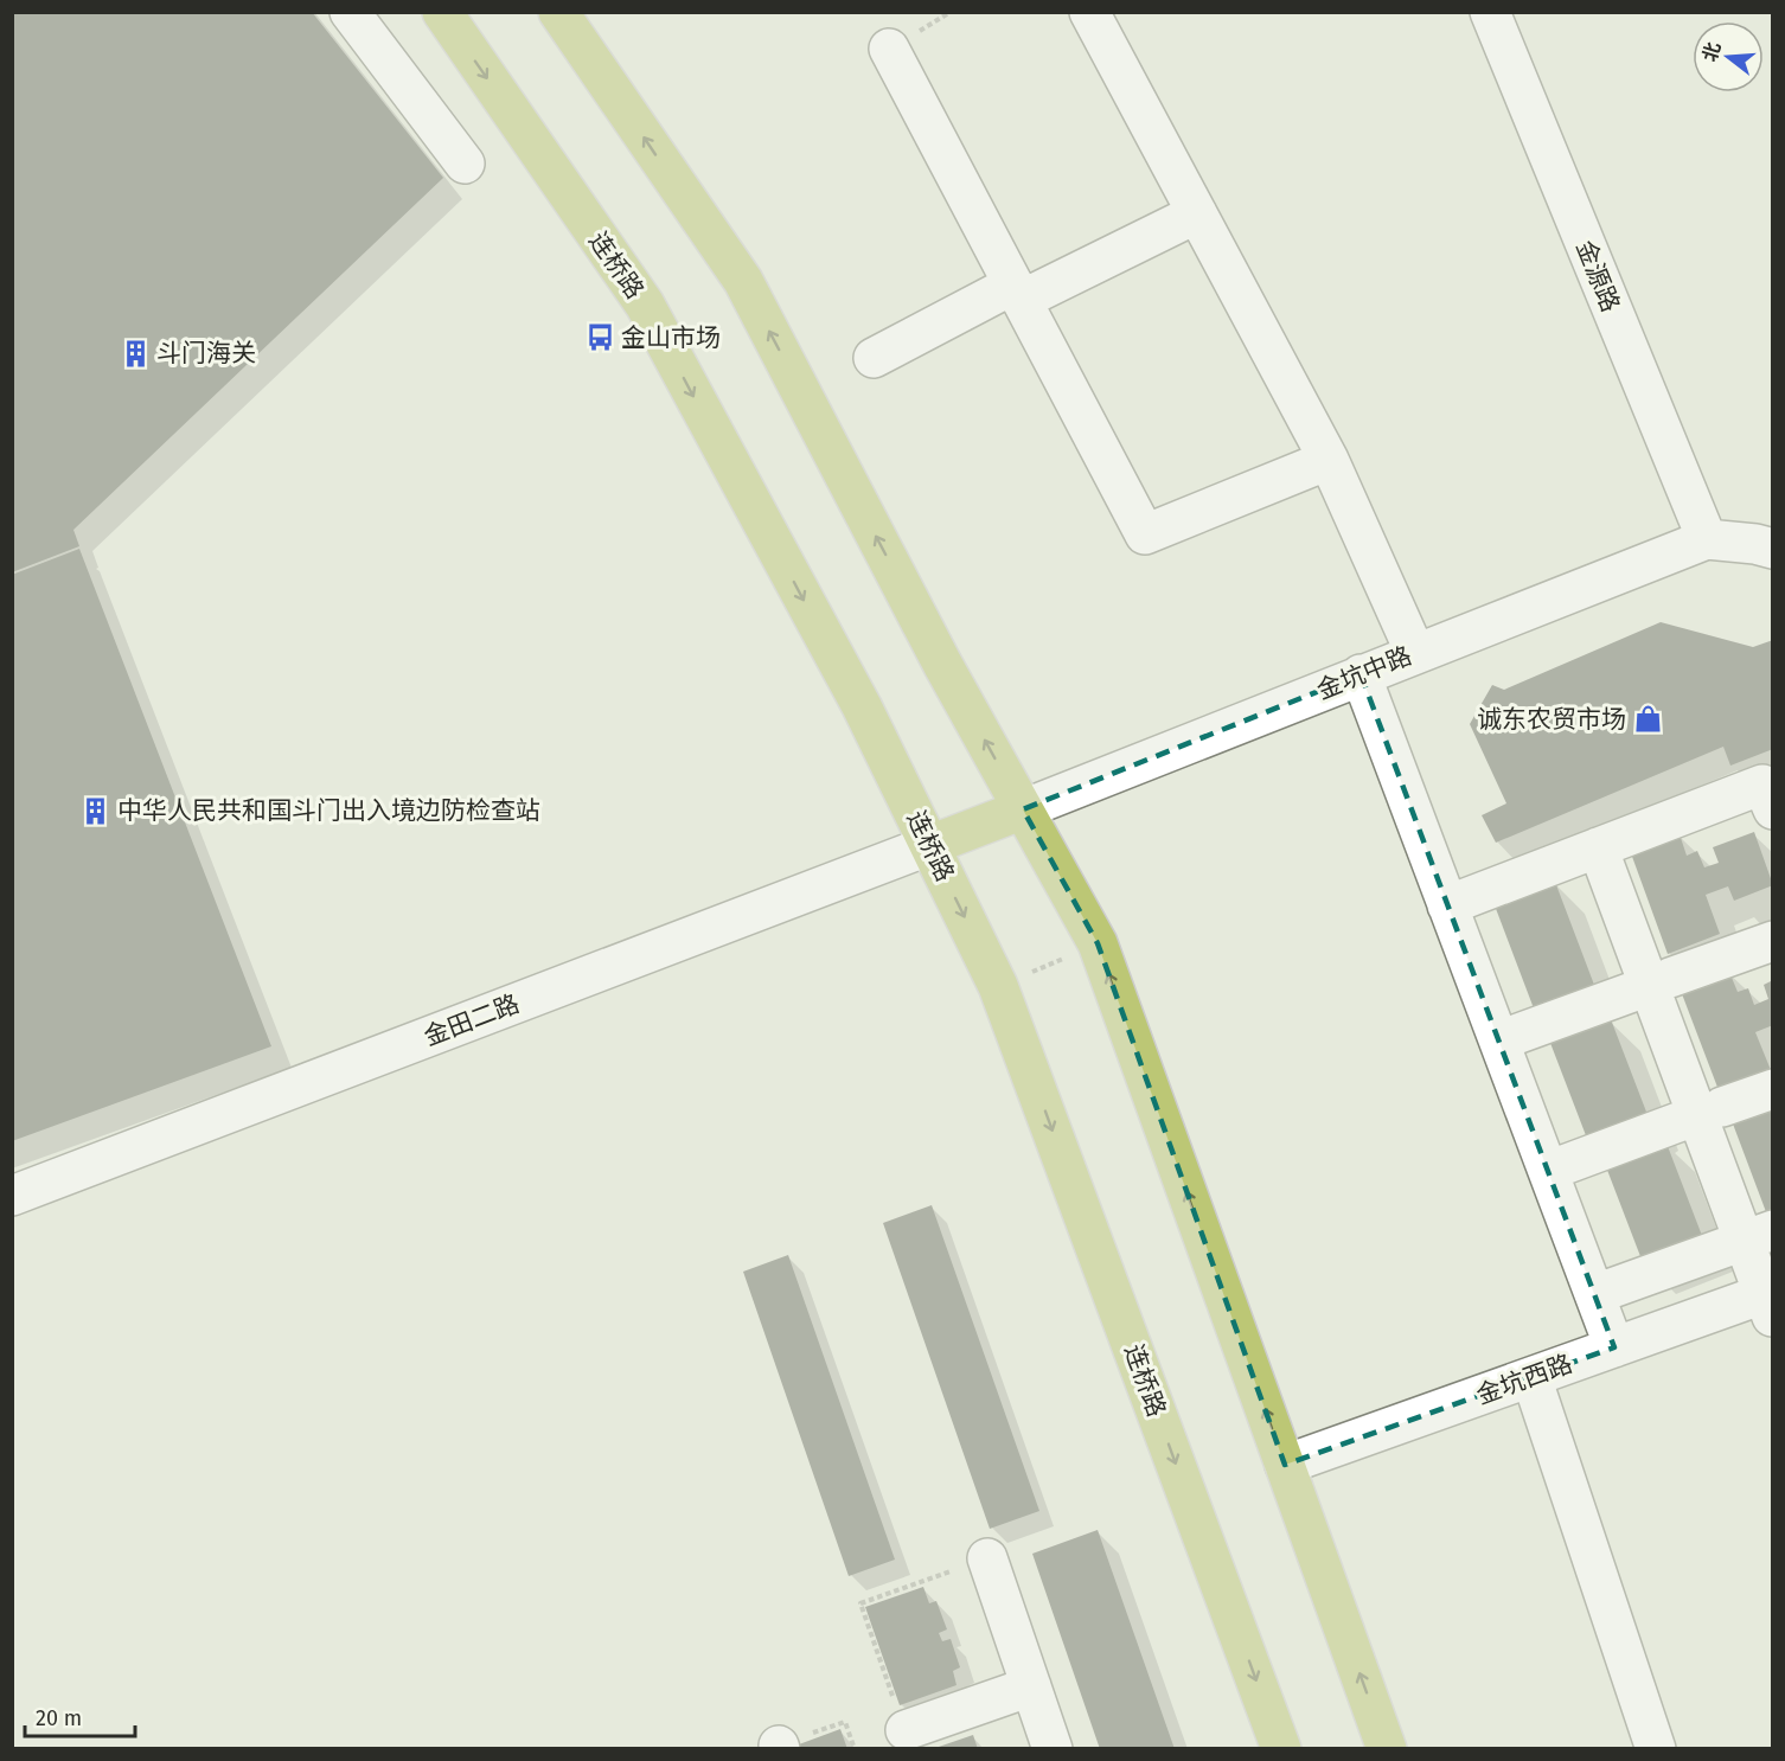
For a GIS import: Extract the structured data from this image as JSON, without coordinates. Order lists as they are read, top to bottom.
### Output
{
  "streets": {
    "main road": ["连桥路"],
    "street": [
      "金源路",
      "金坑中路",
      "金田二路",
      "金坑西路"
    ]
  },
  "crossings": [
    ["连桥路", "金田二路"],
    ["金源路", "金坑中路"]
  ],
  "places": {
    "bus stop": ["金山市场"],
    "building": ["斗门海关", "中华人民共和国斗门出入境边防检查站"],
    "shop": ["诚东农贸市场"]
  },
  "scale_bar": "20 m",
  "north": "left"
}
